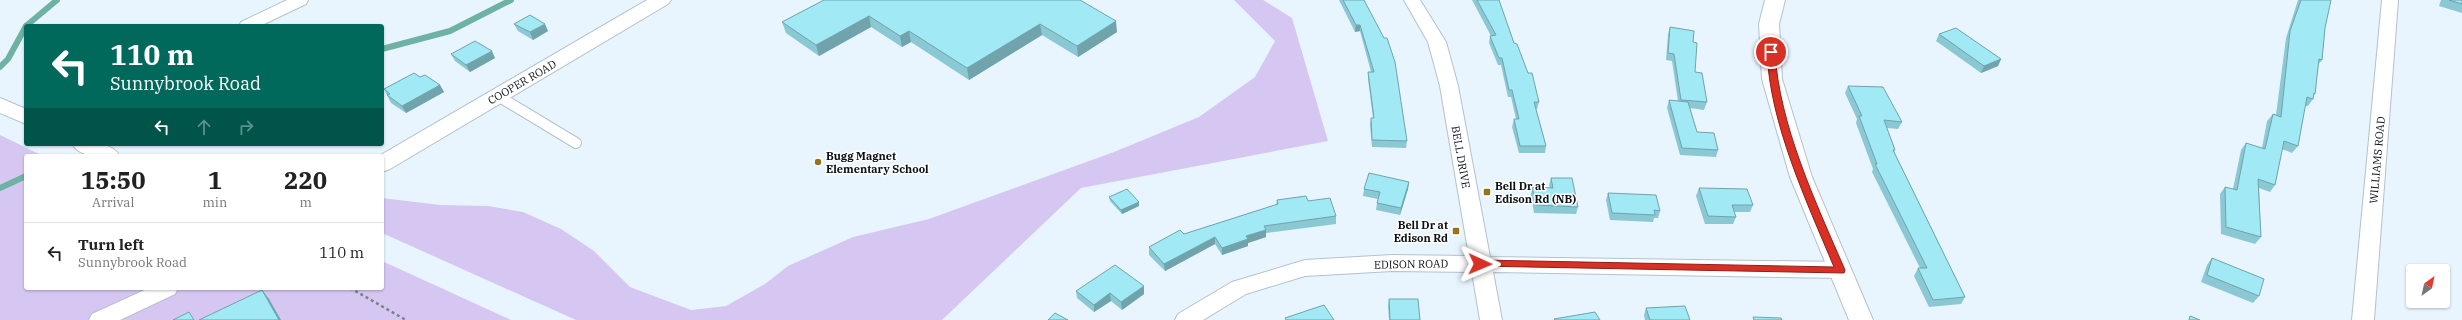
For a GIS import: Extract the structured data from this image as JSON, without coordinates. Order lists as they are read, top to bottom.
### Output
{
  "streets": {
    "main road": ["COOPER ROAD"],
    "street": ["BELL DRIVE", "WILLIAMS ROAD", "EDISON ROAD"]
  },
  "crossings": [
    ["BELL DRIVE", "EDISON ROAD"]
  ],
  "places": {
    "other": ["Bugg Magnet Elementary School"],
    "transit": ["Bell Dr at Edison Rd (NB)", "Bell Dr at Edison Rd"]
  },
  "north": "top right",
  "page": {
    "turn": ["110 m", "Sunnybrook Road"],
    "eta": [
      "15:50",
      "Arrival",
      "1",
      "min",
      "220",
      "m"
    ],
    "list": [
      {
        "name": "Turn left",
        "note": "Sunnybrook Road",
        "value": "110 m"
      }
    ]
  }
}
